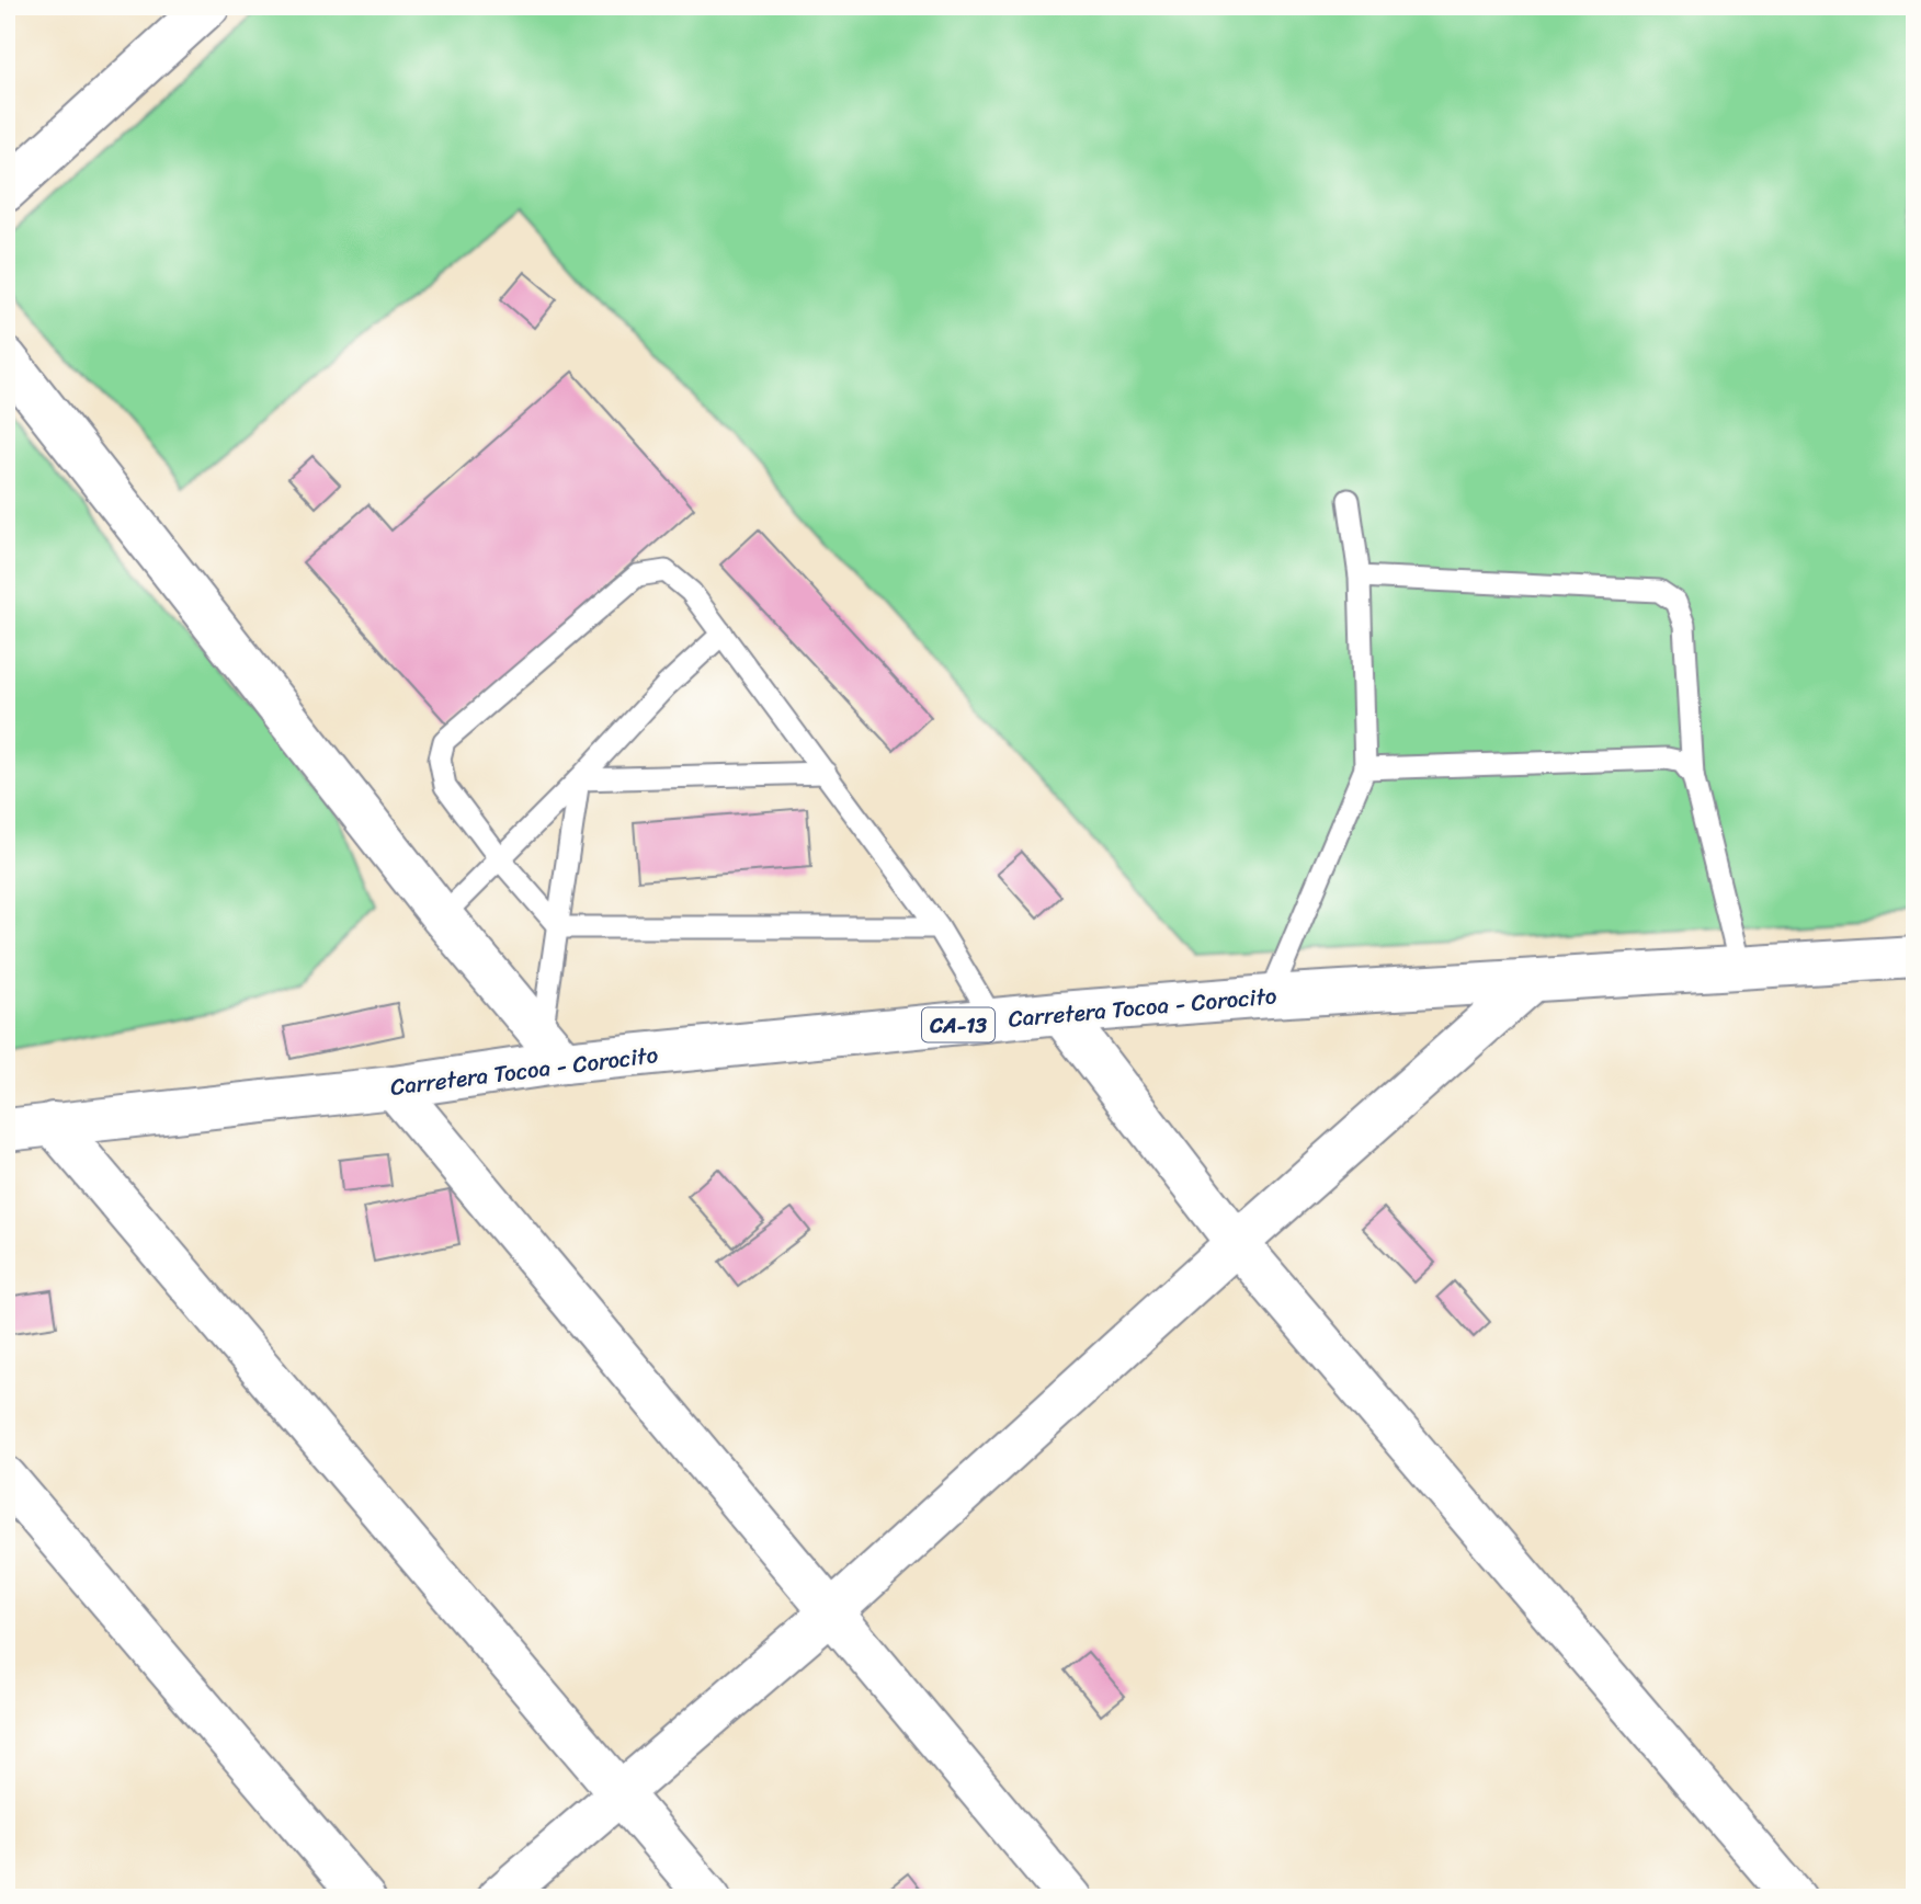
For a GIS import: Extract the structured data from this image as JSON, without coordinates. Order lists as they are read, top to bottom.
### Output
{
  "streets": {
    "street": ["Carretera Tocoa - Corocito", "CA-13"]
  }
}
